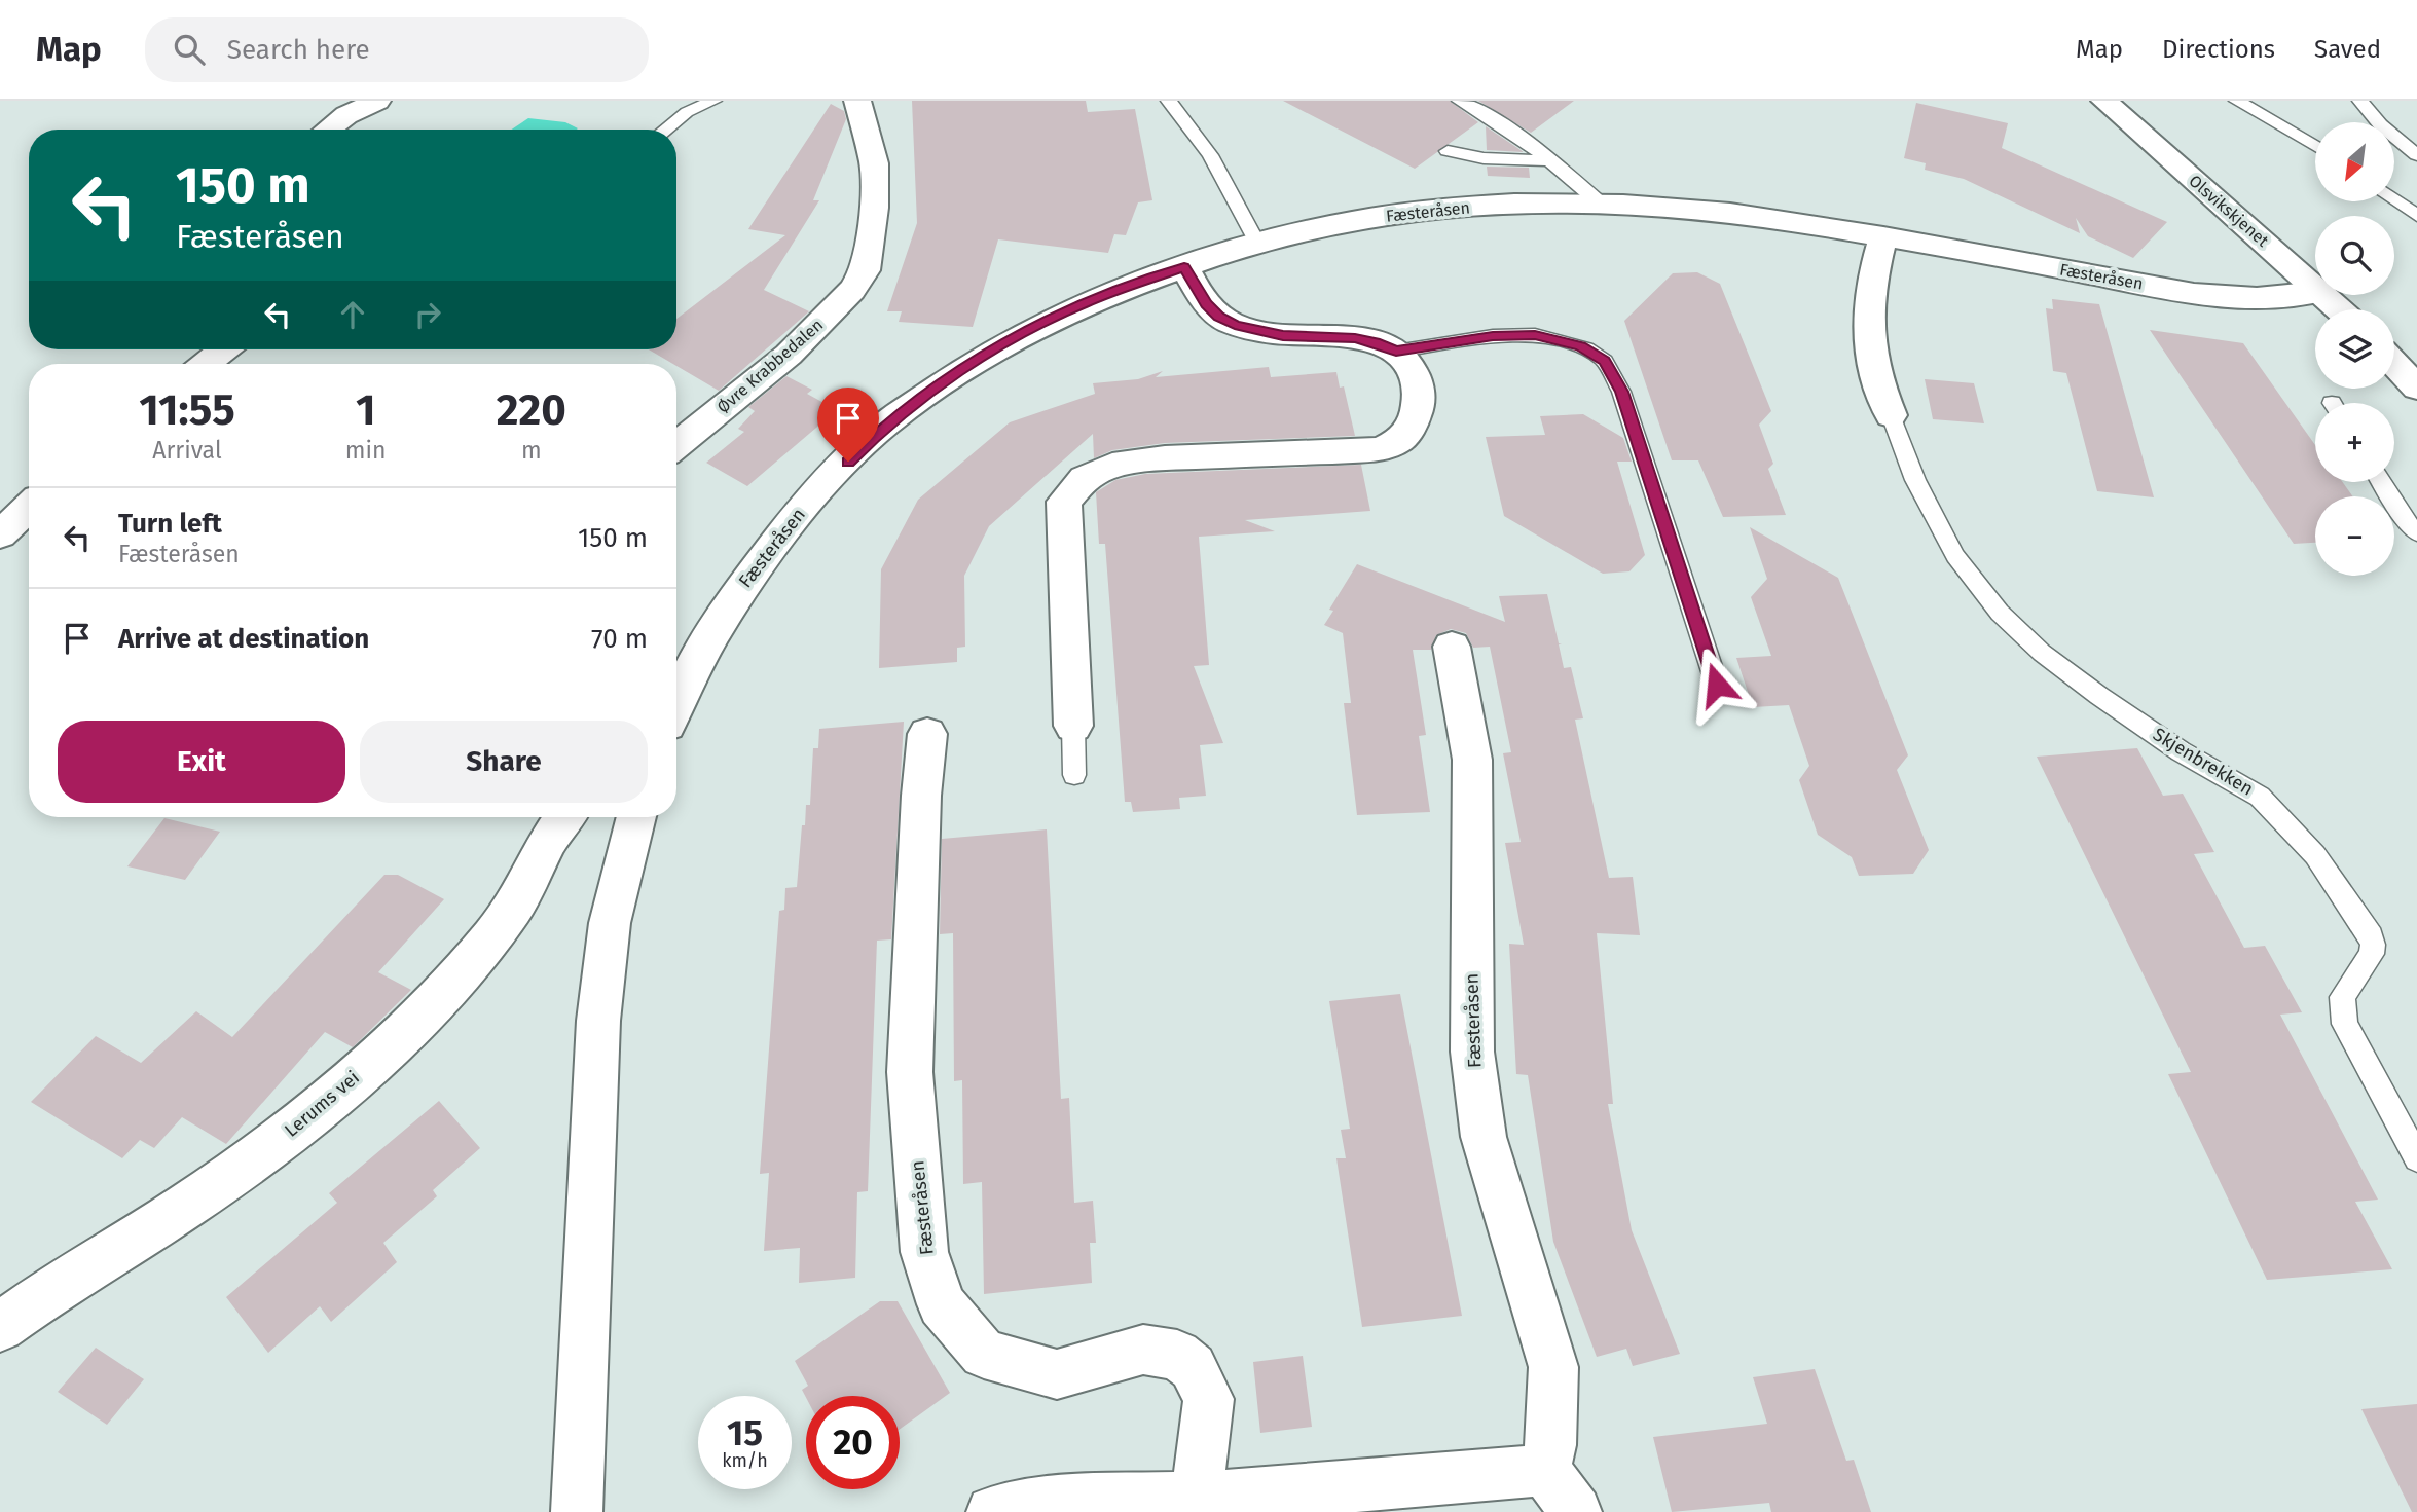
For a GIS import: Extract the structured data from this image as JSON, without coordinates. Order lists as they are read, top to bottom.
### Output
{
  "streets": {
    "street": [
      "Olsvikskjenet",
      "Fæsteråsen",
      "Øvre Krabbedalen",
      "Lerums vei"
    ],
    "lane": ["Skjenbrekken"]
  },
  "north": "bottom left",
  "page": {
    "header": "Map",
    "search": "Search here",
    "nav": ["Map", "Directions", "Saved"],
    "map_buttons": ["+", "−"],
    "turn": ["150 m", "Fæsteråsen"],
    "eta": [
      "11:55",
      "Arrival",
      "1",
      "min",
      "220",
      "m"
    ],
    "list": [
      {
        "name": "Turn left",
        "note": "Fæsteråsen",
        "value": "150 m"
      },
      {
        "name": "Arrive at destination",
        "value": "70 m"
      }
    ],
    "buttons": ["Exit", "Share"],
    "speed": "15 km/h",
    "limit": "20"
  }
}
